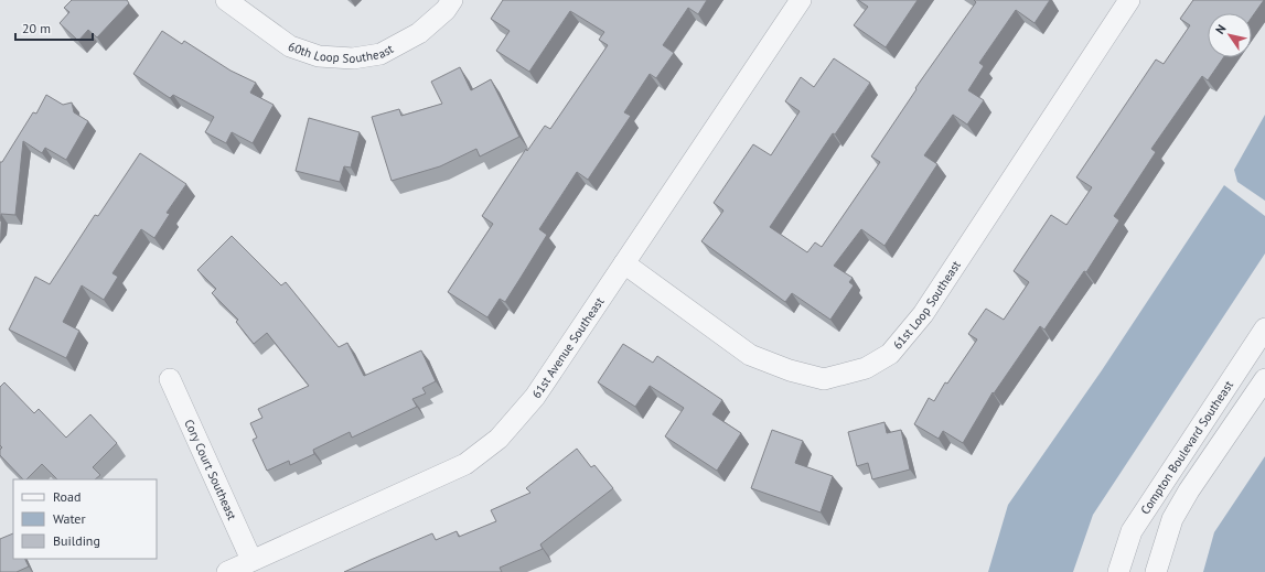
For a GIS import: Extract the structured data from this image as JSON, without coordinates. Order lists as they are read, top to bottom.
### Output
{
  "streets": {
    "street": [
      "60th Loop Southeast",
      "61st Loop Southeast",
      "61st Avenue Southeast",
      "Compton Boulevard Southeast",
      "Cory Court Southeast"
    ]
  },
  "crossings": [
    ["61st Loop Southeast", "61st Avenue Southeast"],
    ["61st Avenue Southeast", "Cory Court Southeast"]
  ],
  "legend": ["Road", "Water", "Building"],
  "scale_bar": "20 m",
  "north": "top left"
}
